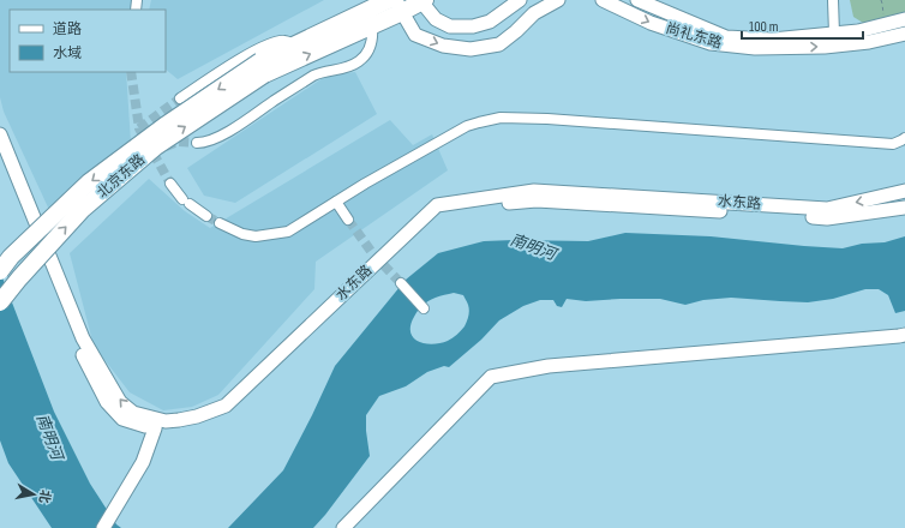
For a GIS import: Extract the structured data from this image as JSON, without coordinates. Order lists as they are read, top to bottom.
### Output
{
  "streets": {
    "highway": ["北京东路"],
    "main road": ["尚礼东路", "水东路"]
  },
  "water": ["南明河"],
  "legend": ["道路", "水域"],
  "scale_bar": "100 m",
  "north": "right"
}
